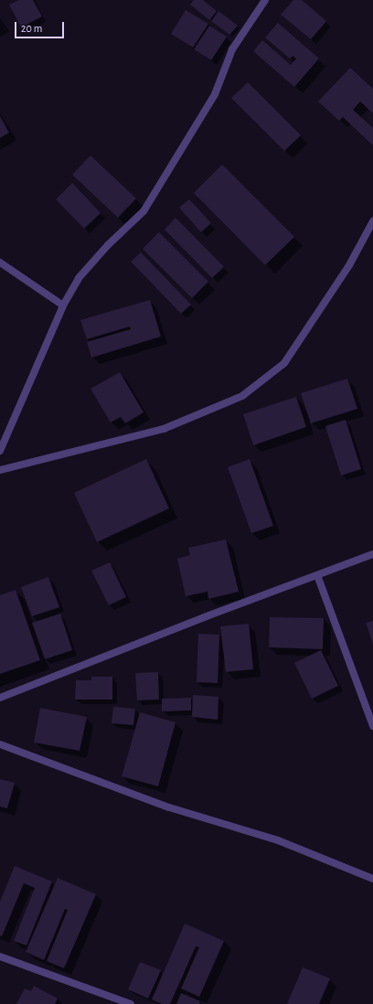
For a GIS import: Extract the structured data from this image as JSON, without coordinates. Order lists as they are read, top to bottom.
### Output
{
  "scale_bar": "20 m"
}
